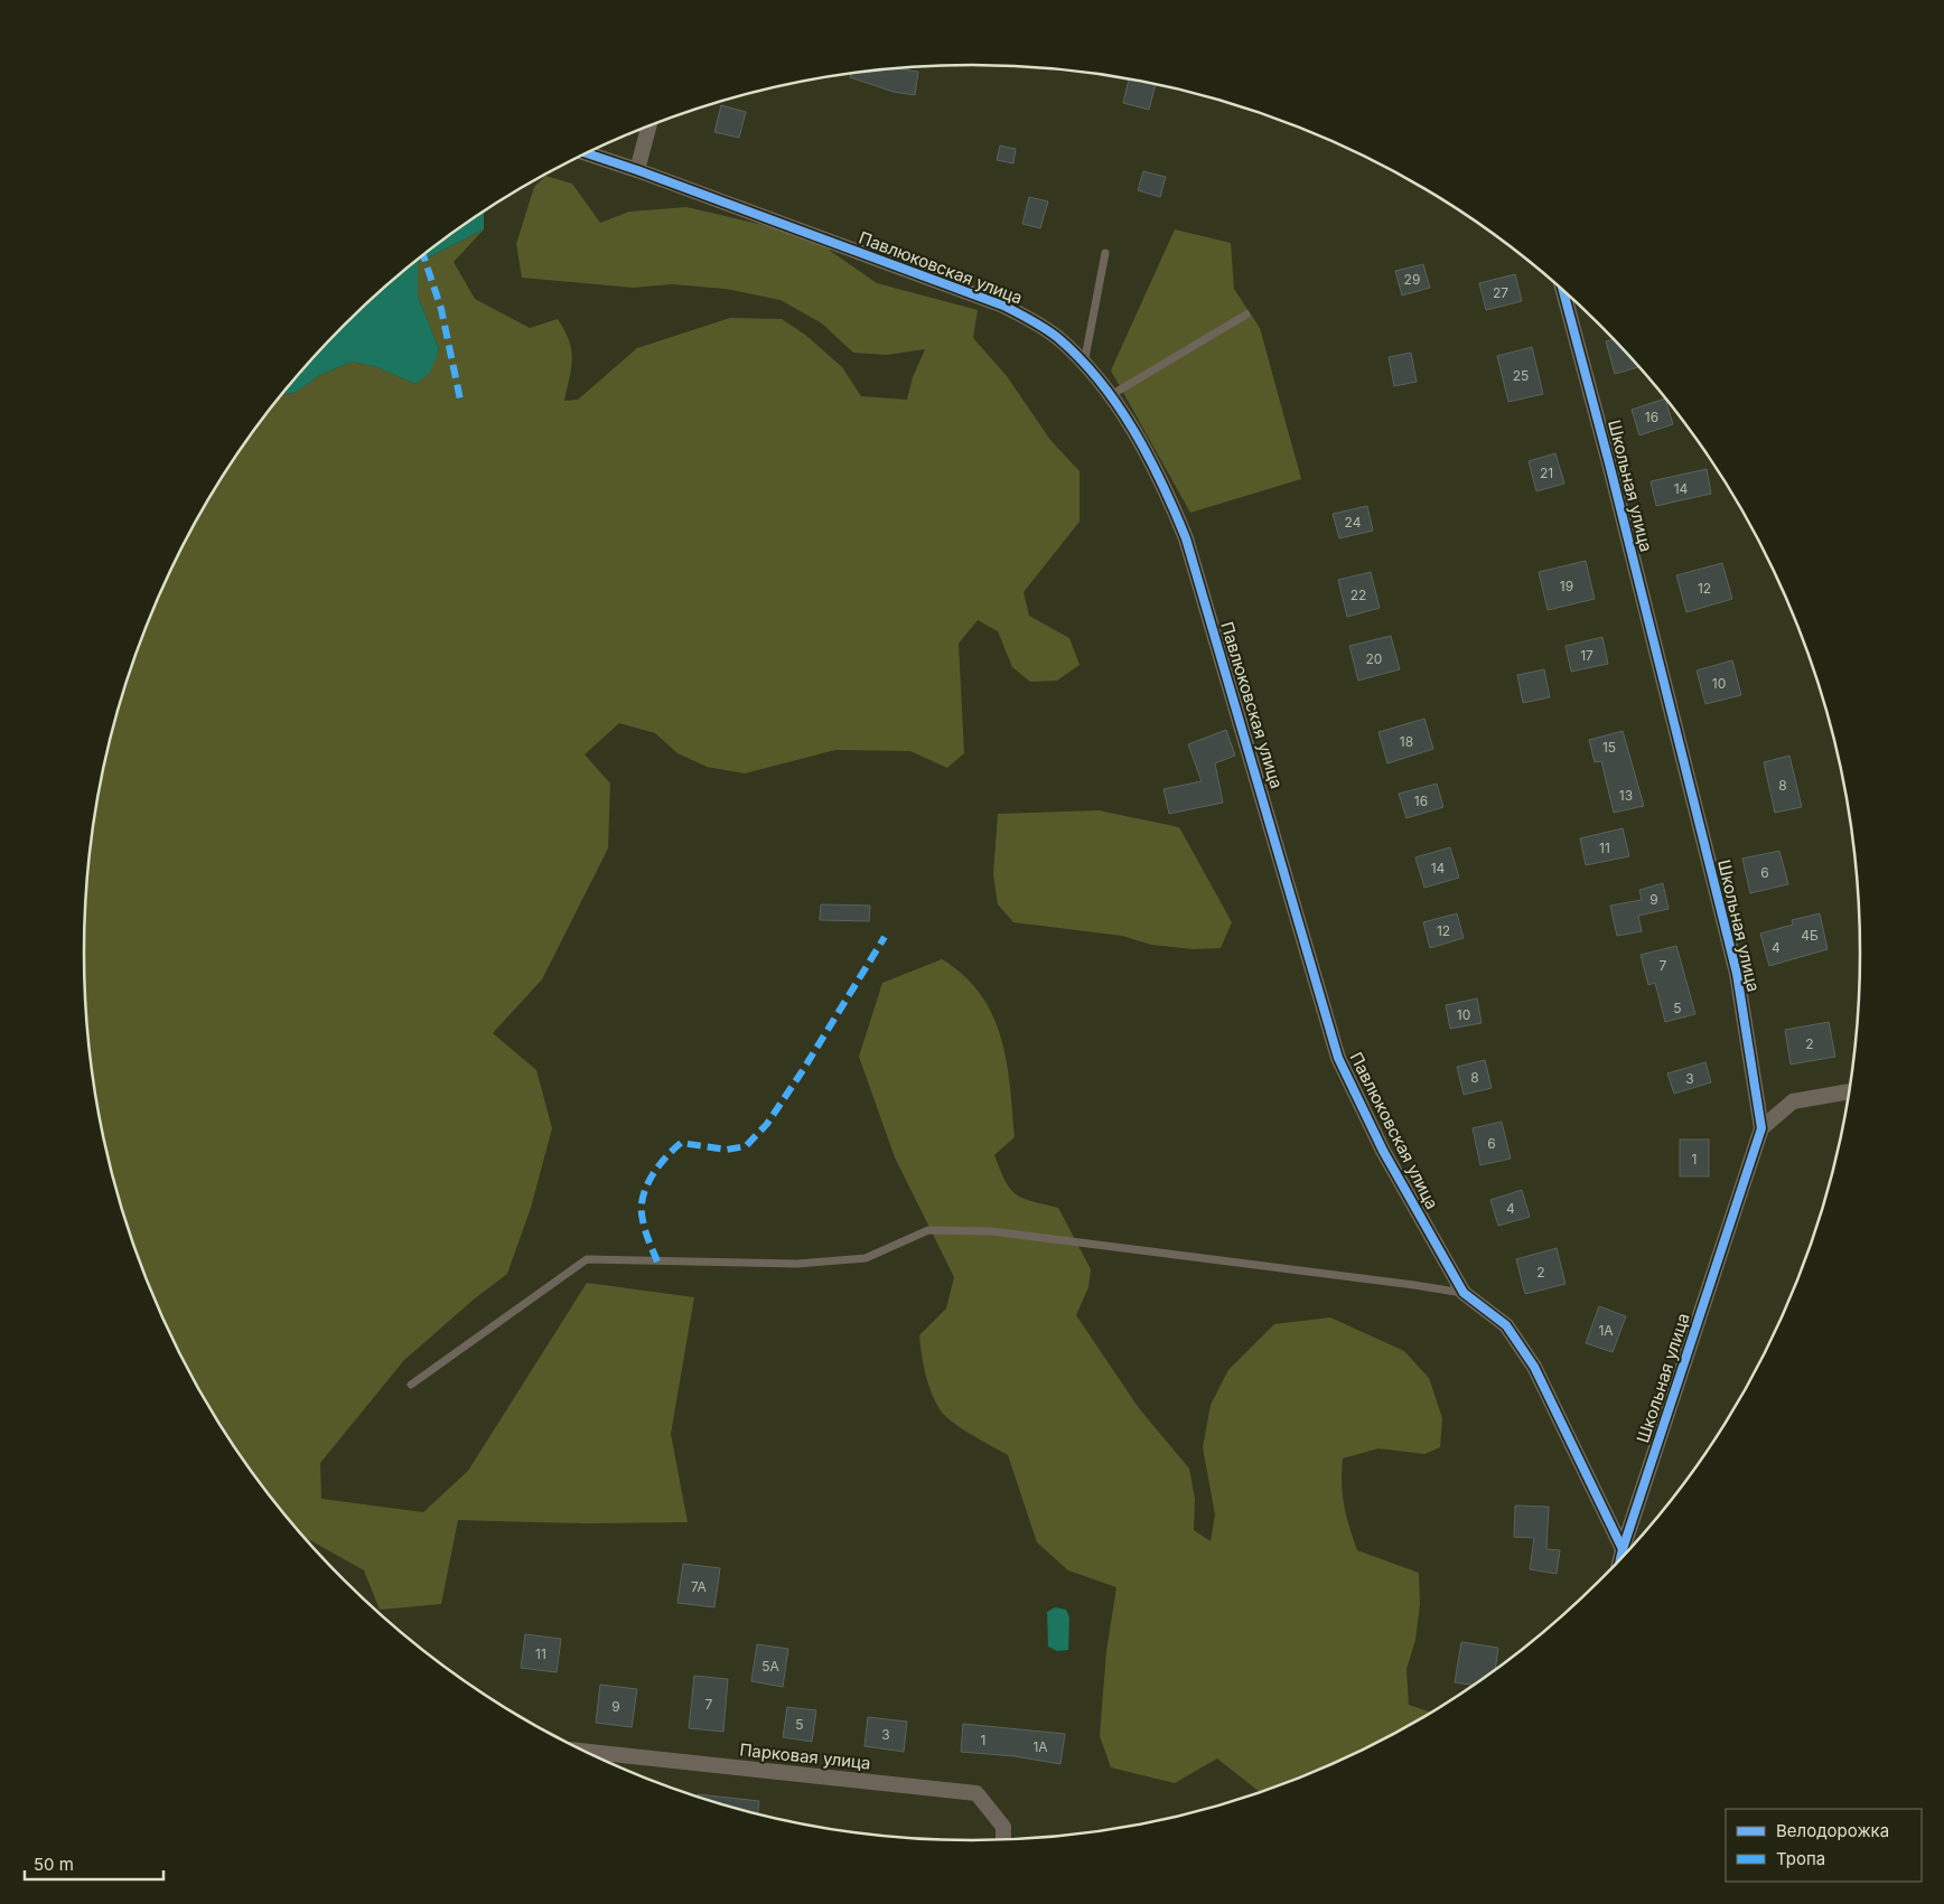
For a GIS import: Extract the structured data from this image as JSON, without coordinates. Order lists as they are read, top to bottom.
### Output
{
  "streets": {
    "street": ["Павлюковская улица", "Школьная улица", "Парковая улица"]
  },
  "crossings": [
    ["Павлюковская улица", "Школьная улица"]
  ],
  "house_numbers": [
    "29",
    "27",
    "25",
    "16",
    "21",
    "14",
    "24",
    "19",
    "12",
    "22",
    "17",
    "20",
    "10",
    "18",
    "15",
    "8",
    "13",
    "16",
    "11",
    "14",
    "6",
    "9",
    "12",
    "4Б",
    "4",
    "7",
    "5",
    "10",
    "2",
    "8",
    "3",
    "6",
    "1",
    "4",
    "2",
    "1А",
    "7А",
    "11",
    "5А",
    "7",
    "9",
    "5",
    "3",
    "1",
    "1А"
  ],
  "legend": ["Велодорожка", "Тропа"],
  "scale_bar": "50 m"
}
